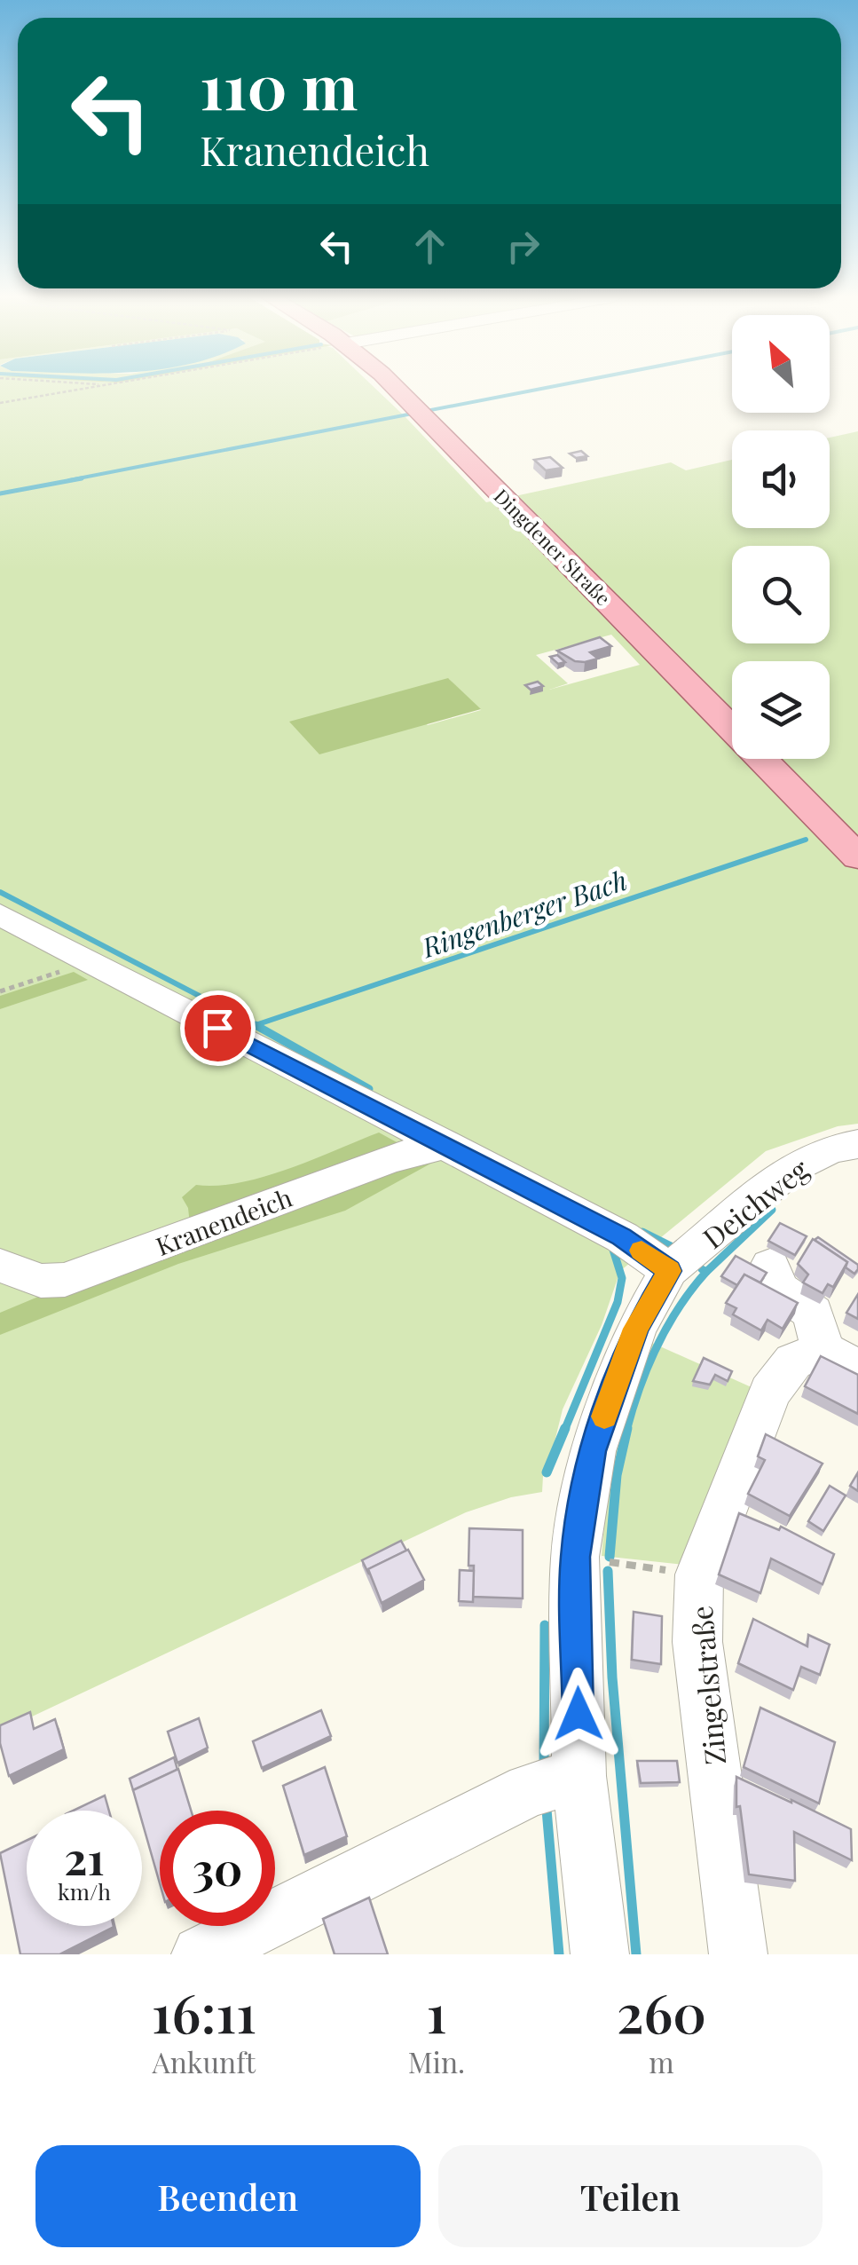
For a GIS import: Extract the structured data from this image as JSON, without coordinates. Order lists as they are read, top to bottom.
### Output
{
  "streets": {
    "main road": ["Dingdener Straße"],
    "street": ["Deichweg", "Kranendeich", "Zingelstraße"]
  },
  "water": ["Ringenberger Bach"],
  "north": "top left",
  "page": {
    "turn": ["110 m", "Kranendeich"],
    "speed": "21 km/h",
    "limit": "30",
    "eta": [
      "16:11",
      "Ankunft",
      "1",
      "Min.",
      "260",
      "m"
    ],
    "buttons": ["Beenden", "Teilen"]
  }
}
